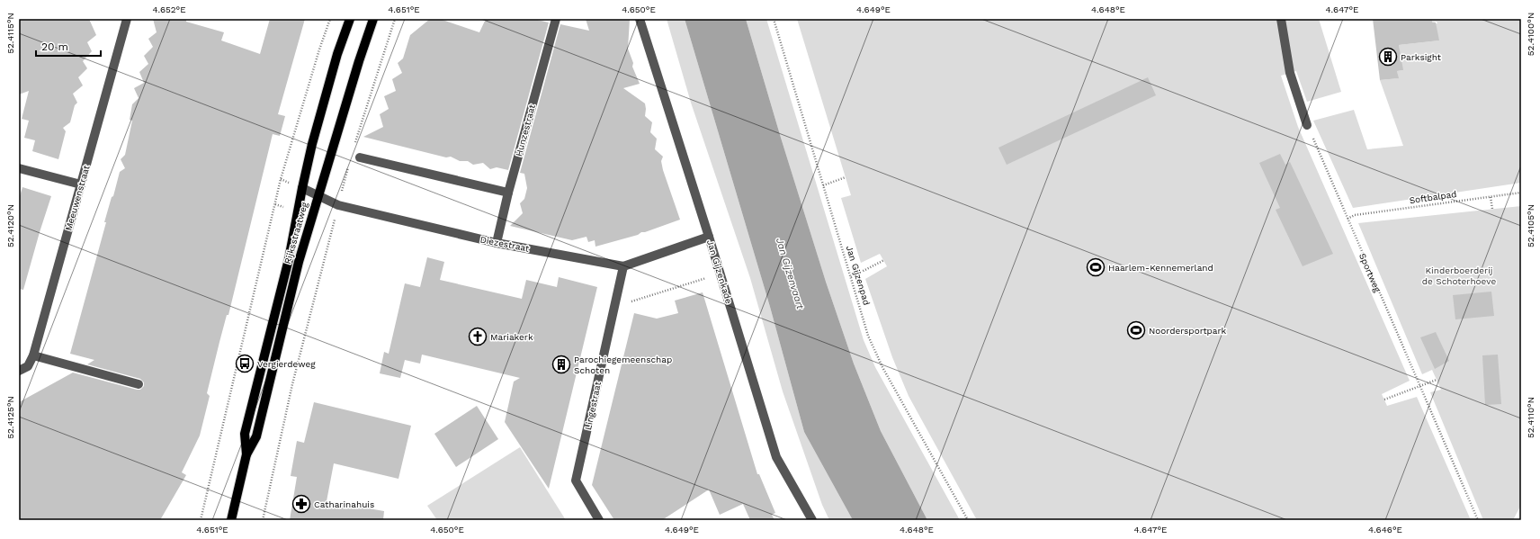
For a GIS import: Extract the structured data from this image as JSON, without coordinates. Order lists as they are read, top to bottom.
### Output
{
  "streets": {
    "main road": ["Rijksstraatweg"],
    "street": [
      "Hunzestraat",
      "Meeuwenstraat",
      "Diezestraat",
      "Jan Gijzenkade",
      "Lingestraat"
    ],
    "path": ["Softbalpad", "Sportweg", "Jan Gijzenpad"]
  },
  "crossings": [
    ["Hunzestraat", "Diezestraat"],
    ["Softbalpad", "Sportweg"],
    ["Rijksstraatweg", "Diezestraat"],
    ["Diezestraat", "Jan Gijzenkade"],
    ["Diezestraat", "Lingestraat"]
  ],
  "water": ["Jan Gijzenvaart"],
  "parks": ["Kinderboerderij de Schoterhoeve"],
  "places": {
    "building": ["Parksight", "Parochiegemeenschap Schoten"],
    "sports": ["Haarlem-Kennemerland", "Noordersportpark"],
    "church": ["Mariakerk"],
    "bus stop": ["Vergierdeweg"],
    "pharmacy": ["Catharinahuis"]
  },
  "scale_bar": "20 m",
  "coordinates": [
    "4.652°E",
    "4.651°E",
    "4.650°E",
    "4.649°E",
    "4.648°E",
    "4.647°E",
    "52.4115°N",
    "52.4100°N",
    "52.4120°N",
    "52.4105°N",
    "52.4125°N",
    "52.4110°N",
    "4.646°E"
  ]
}
